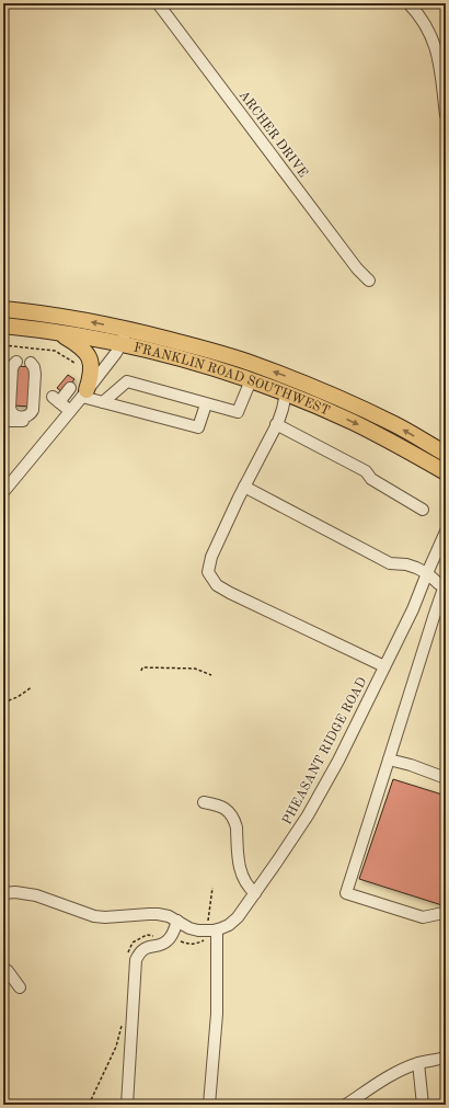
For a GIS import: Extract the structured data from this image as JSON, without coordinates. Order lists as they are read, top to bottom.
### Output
{
  "streets": {
    "highway": ["FRANKLIN ROAD SOUTHWEST"],
    "street": ["ARCHER DRIVE", "PHEASANT RIDGE ROAD"]
  }
}
